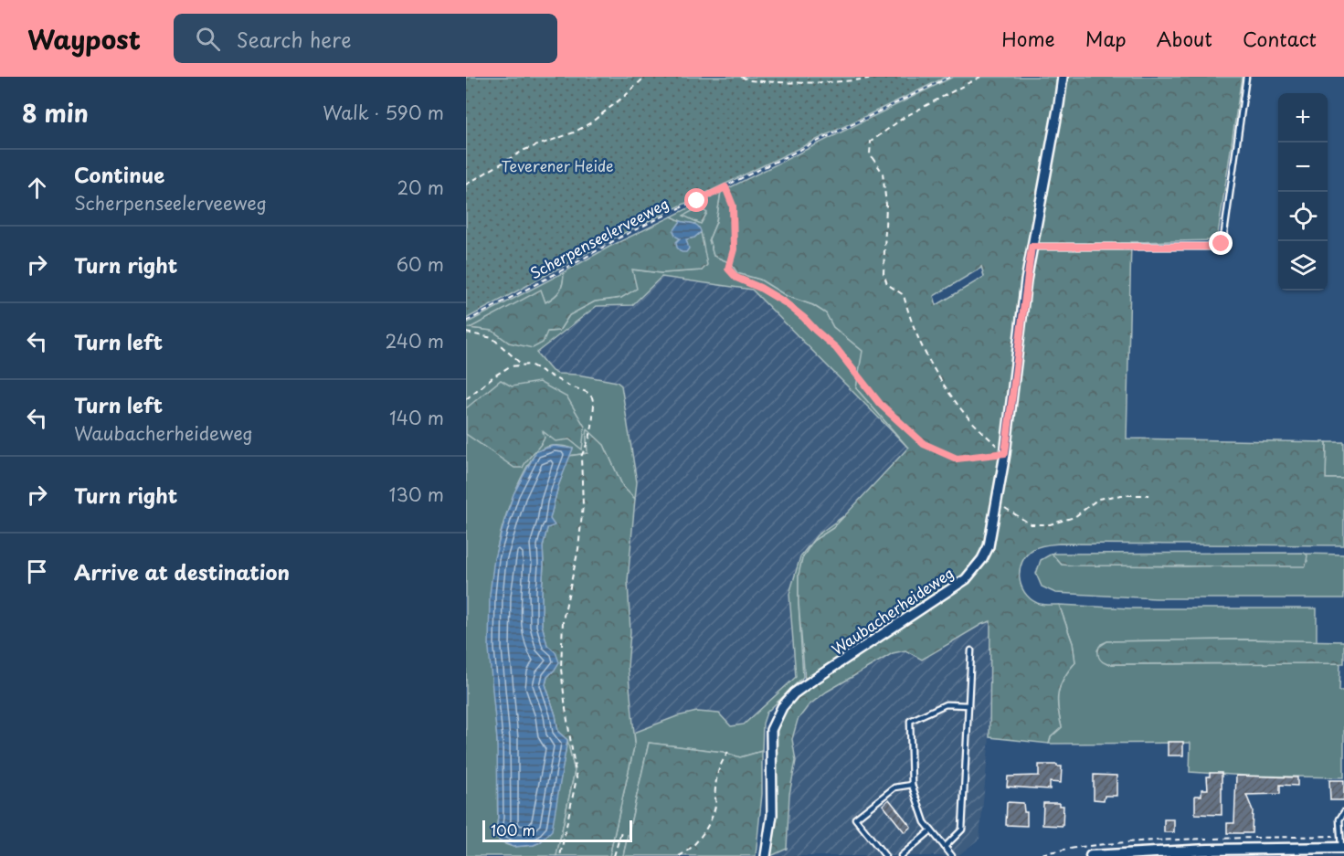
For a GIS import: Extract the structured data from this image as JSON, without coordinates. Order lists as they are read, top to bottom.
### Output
{
  "streets": {
    "street": ["Waubacherheideweg"],
    "path": ["Scherpenseelerveeweg"]
  },
  "parks": ["Teverener Heide"],
  "scale_bar": "100 m",
  "page": {
    "header": "Waypost",
    "search": "Search here",
    "nav": [
      "Home",
      "Map",
      "About",
      "Contact"
    ],
    "heading": ["8 min", "Walk · 590 m"],
    "map_buttons": ["+", "−"],
    "list": [
      ["Continue", "Scherpenseelerveeweg", "20 m"],
      ["Turn right", "60 m"],
      ["Turn left", "240 m"],
      ["Turn left", "Waubacherheideweg", "140 m"],
      ["Turn right", "130 m"],
      "Arrive at destination"
    ],
    "scale": "100 m"
  }
}
